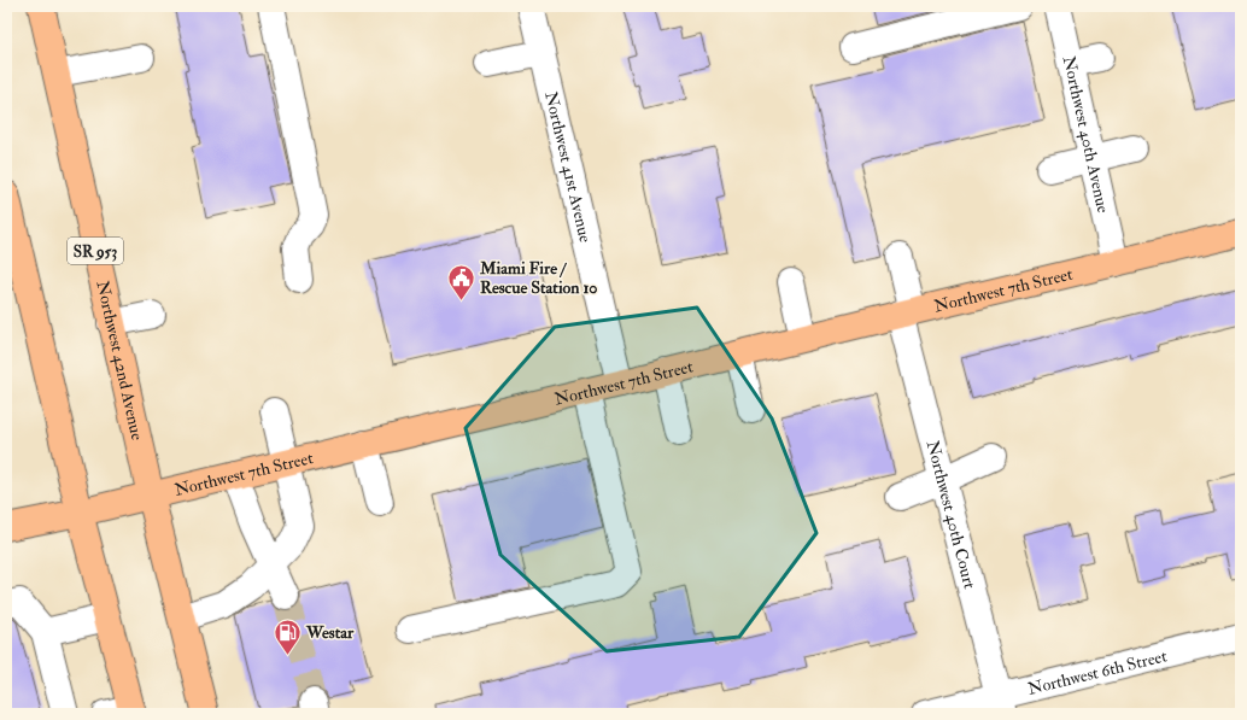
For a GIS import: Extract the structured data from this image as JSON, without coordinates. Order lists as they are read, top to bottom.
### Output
{
  "streets": {
    "main road": ["SR 953", "Northwest 7th Street", "Northwest 42nd Avenue"],
    "street": [
      "Northwest 40th Avenue",
      "Northwest 41st Avenue",
      "Northwest 40th Court",
      "Northwest 6th Street"
    ]
  },
  "crossings": [
    ["Northwest 40th Avenue", "Northwest 7th Street"],
    ["Northwest 41st Avenue", "Northwest 7th Street"],
    ["Northwest 7th Street", "Northwest 42nd Avenue"],
    ["Northwest 7th Street", "Northwest 40th Court"],
    ["Northwest 40th Court", "Northwest 6th Street"]
  ],
  "places": {
    "public building": ["Miami Fire / Rescue Station 10"],
    "fuel station": ["Westar"]
  }
}
